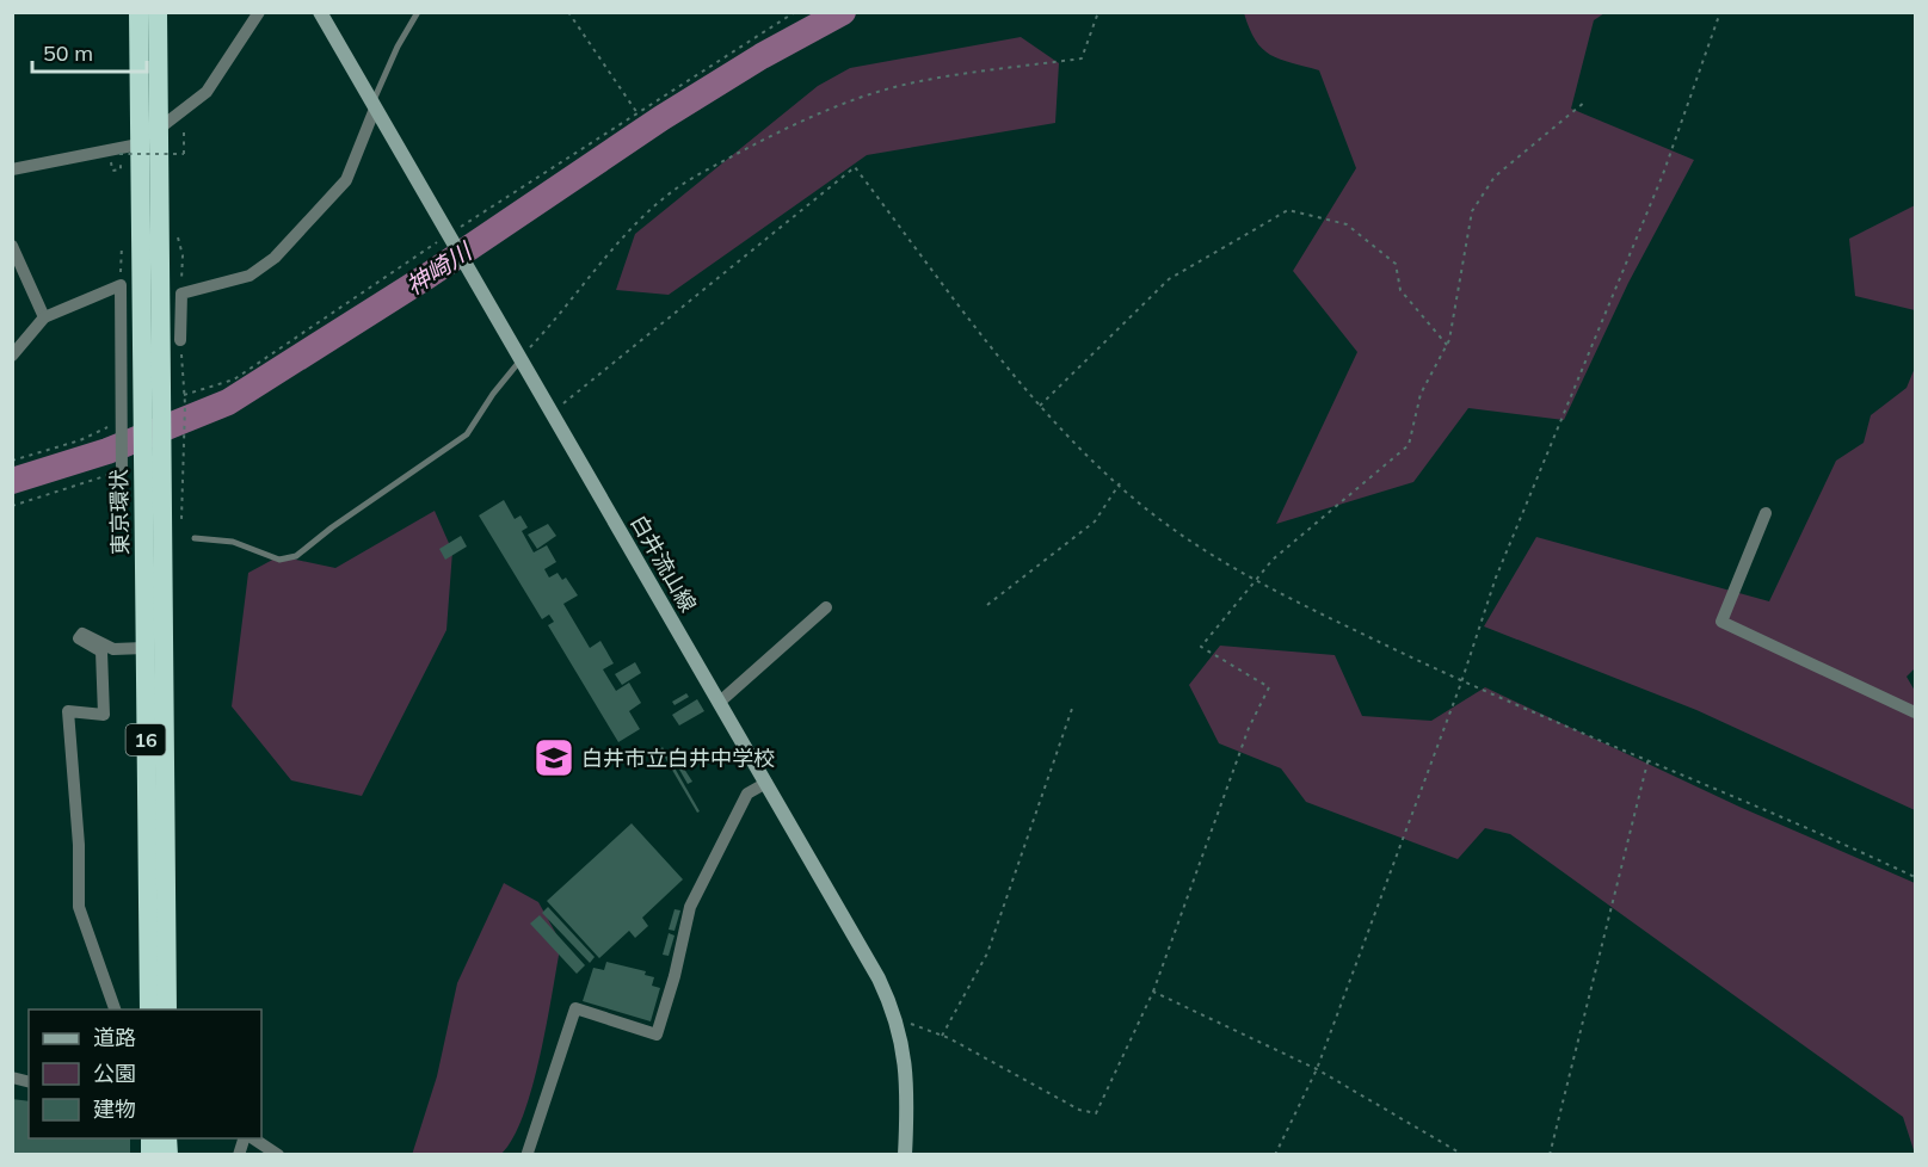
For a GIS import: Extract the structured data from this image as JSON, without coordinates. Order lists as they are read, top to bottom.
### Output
{
  "streets": {
    "highway": ["東京環状", "16"],
    "main road": ["白井流山線"]
  },
  "water": ["神崎川"],
  "places": {
    "school or university": ["白井市立白井中学校"]
  },
  "legend": ["道路", "公園", "建物"],
  "scale_bar": "50 m"
}
